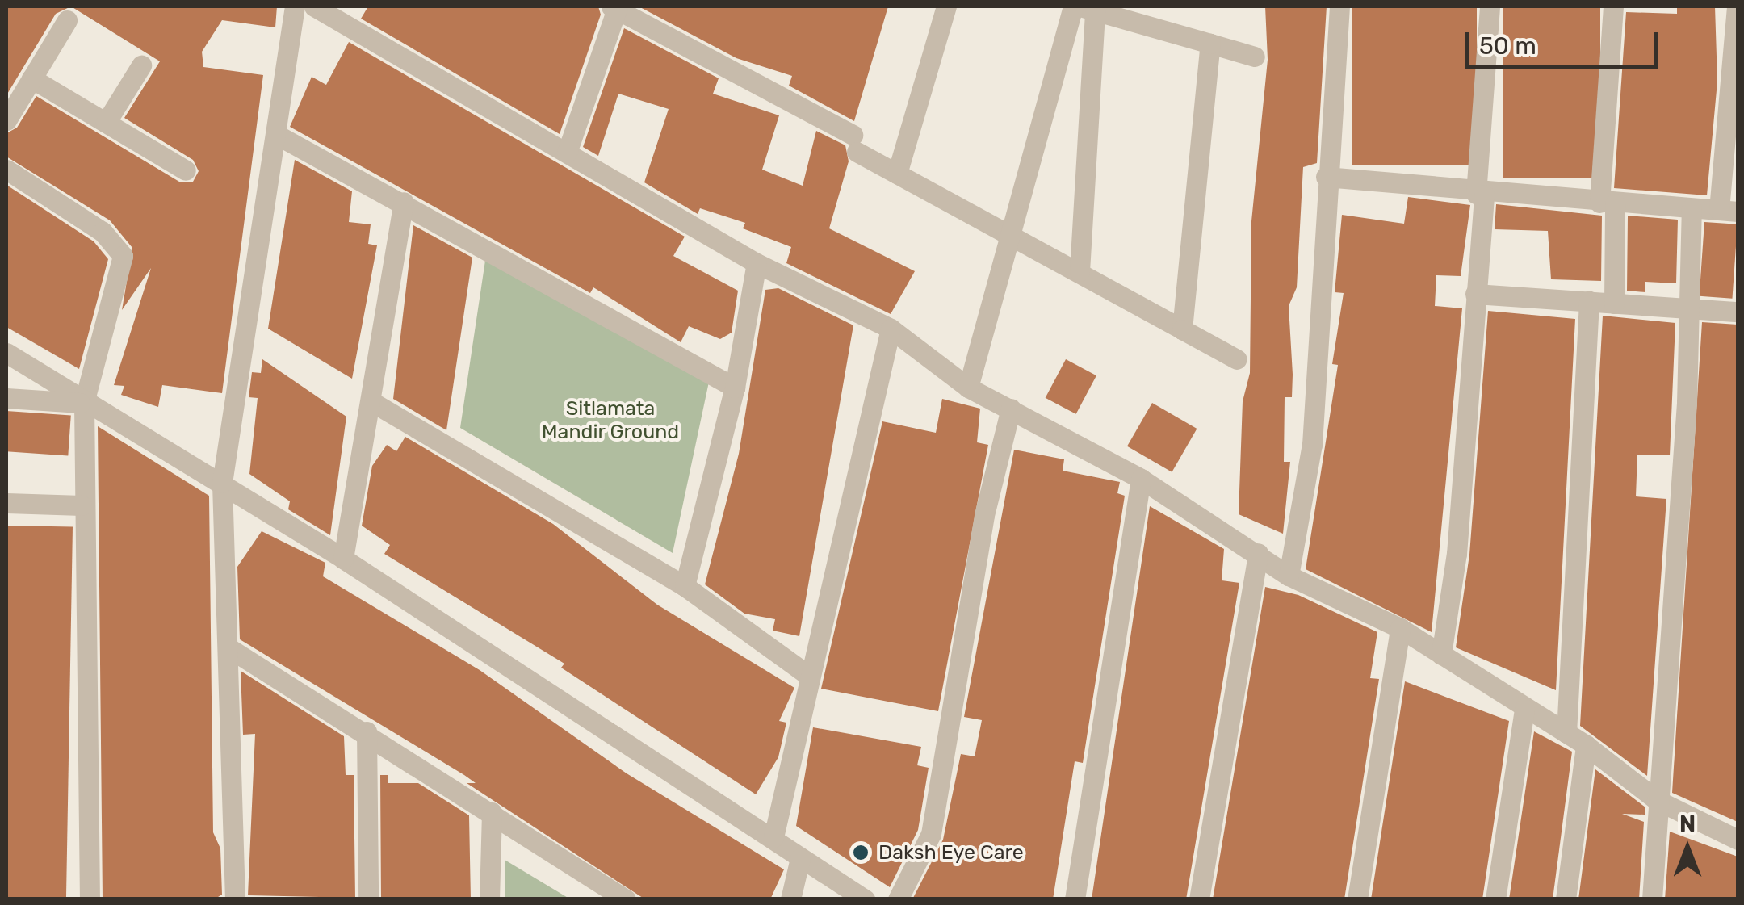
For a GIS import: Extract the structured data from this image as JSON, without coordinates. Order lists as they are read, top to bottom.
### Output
{
  "parks": ["Sitlamata Mandir Ground"],
  "places": ["Daksh Eye Care"],
  "scale_bar": "50 m",
  "north": "top"
}
